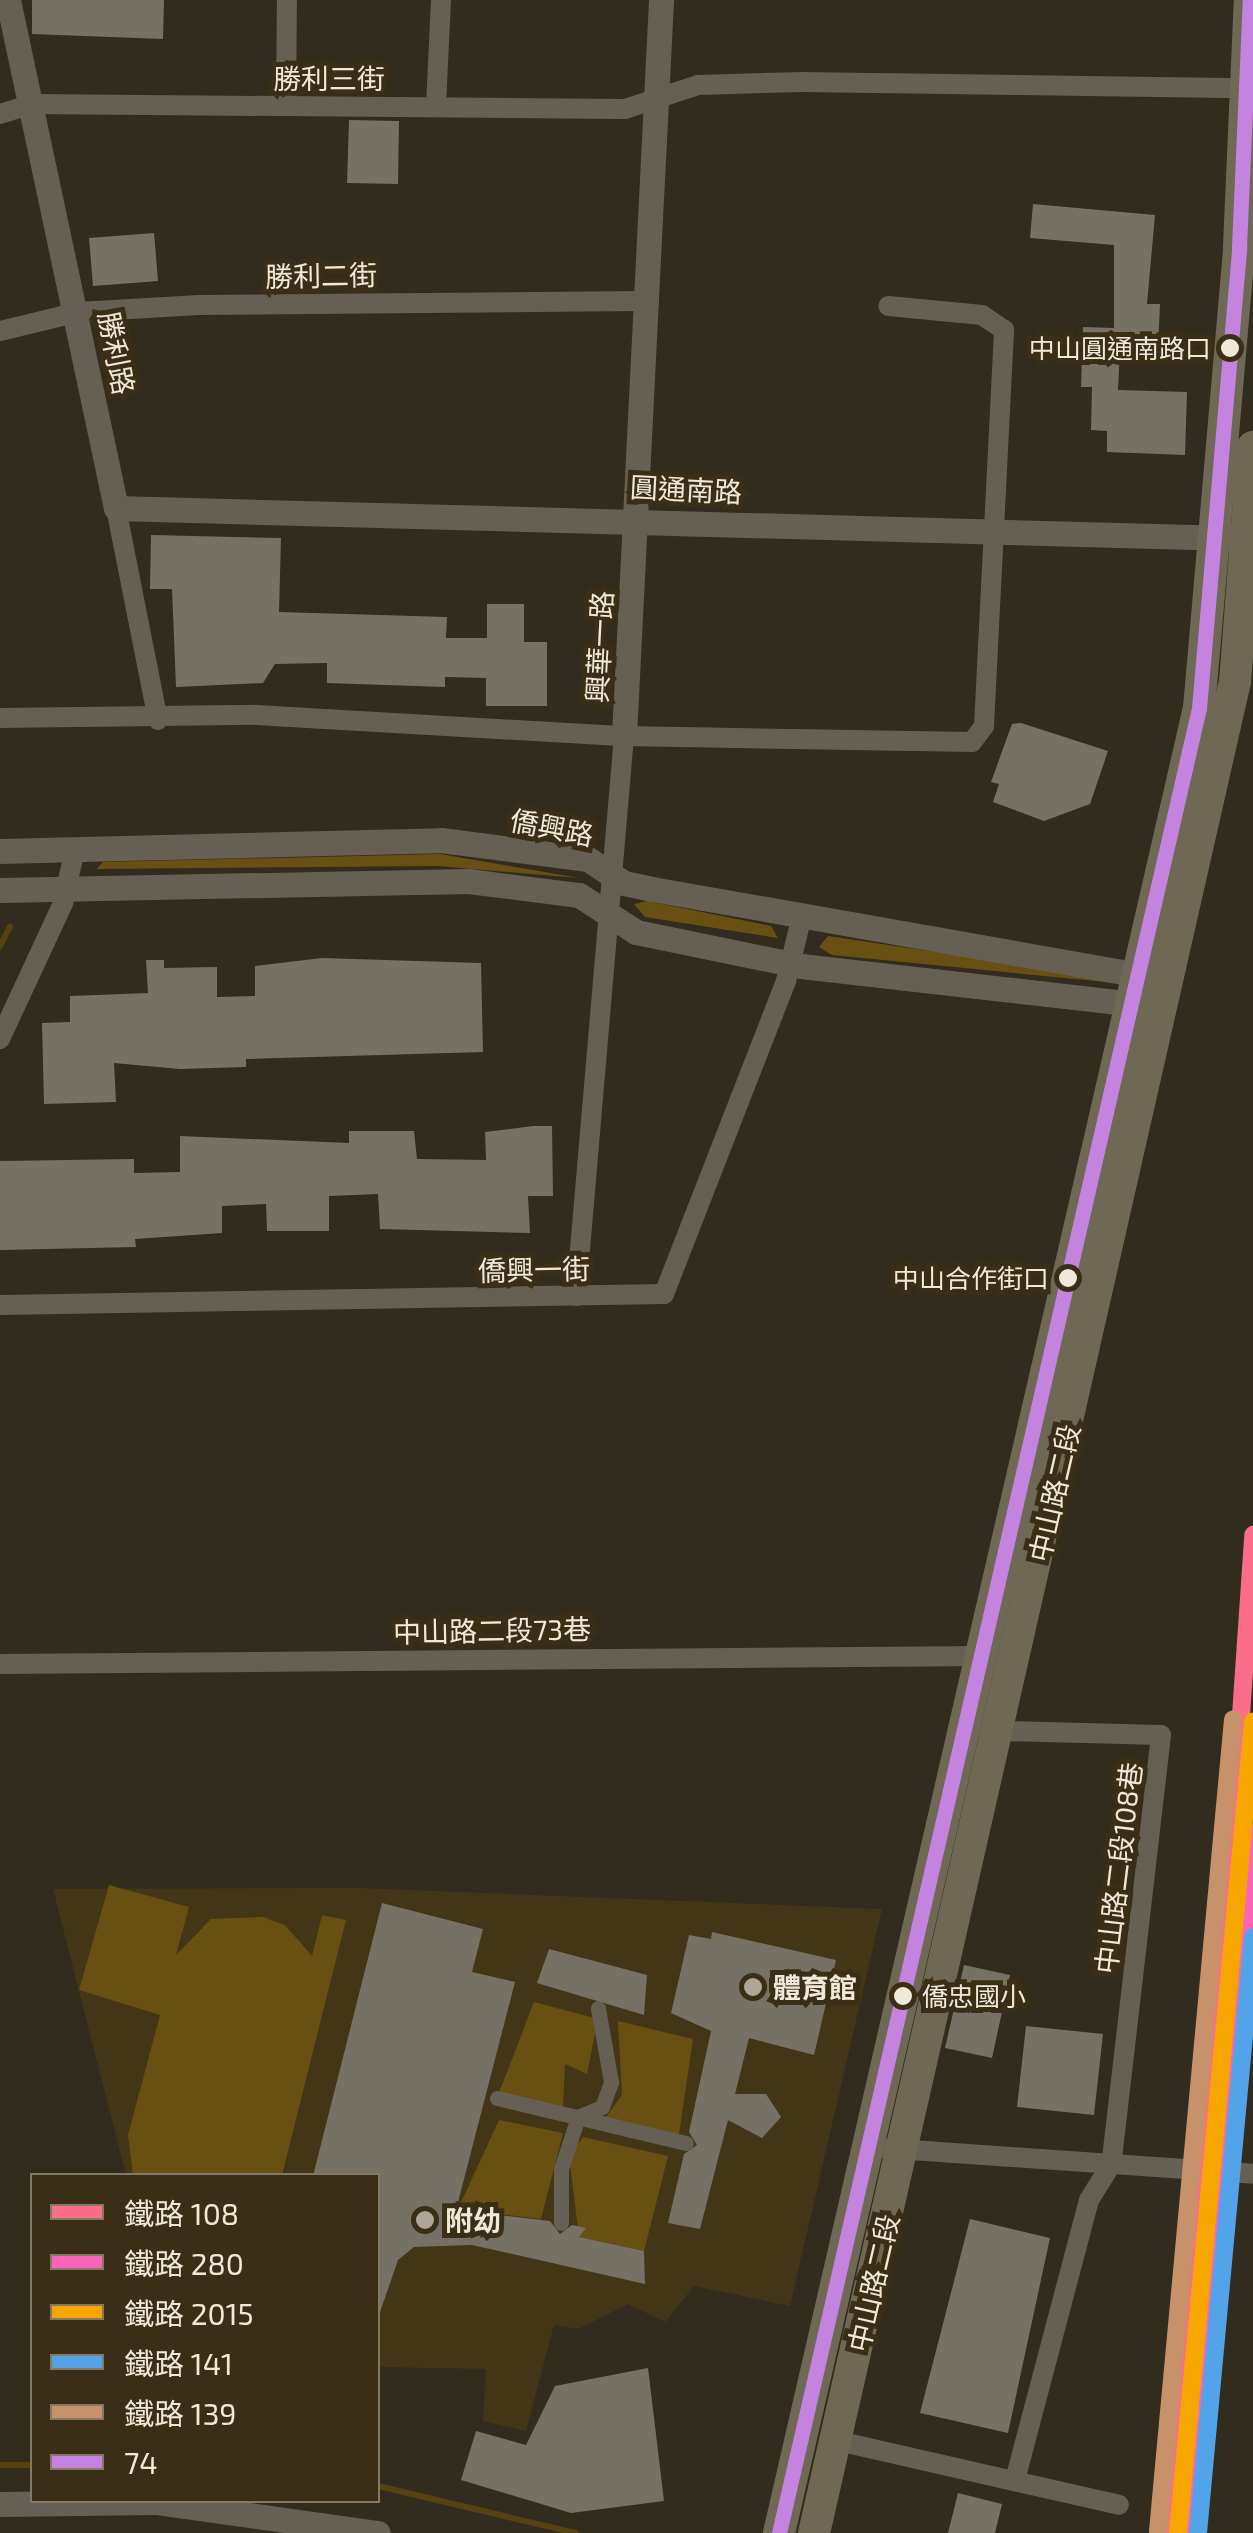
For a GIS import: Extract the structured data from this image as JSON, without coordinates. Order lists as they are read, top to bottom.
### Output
{
  "streets": {
    "main road": ["中山路二段"],
    "street": [
      "勝利三街",
      "勝利二街",
      "勝利路",
      "圓通南路",
      "興華一路",
      "僑興路",
      "僑興一街",
      "中山路二段73巷",
      "中山路二段108巷"
    ]
  },
  "crossings": [
    ["勝利三街", "勝利路"],
    ["勝利三街", "興華一路"],
    ["勝利三街", "中山路二段"],
    ["勝利二街", "勝利路"],
    ["勝利二街", "興華一路"],
    ["勝利路", "圓通南路"],
    ["圓通南路", "興華一路"],
    ["圓通南路", "中山路二段"],
    ["興華一路", "僑興路"],
    ["興華一路", "僑興一街"],
    ["僑興路", "僑興一街"],
    ["僑興路", "中山路二段"],
    ["中山路二段", "中山路二段73巷"],
    ["中山路二段", "中山路二段108巷"]
  ],
  "places": [
    "中山圓通南路口",
    "中山合作街口",
    "體育館",
    "僑忠國小",
    "附幼"
  ],
  "lines": [
    "transit line 74",
    "rail line 108",
    "rail line 139",
    "rail line 2015",
    "rail line 280",
    "rail line 141"
  ],
  "legend": [
    "鐵路 108",
    "鐵路 280",
    "鐵路 2015",
    "鐵路 141",
    "鐵路 139",
    "74"
  ]
}
